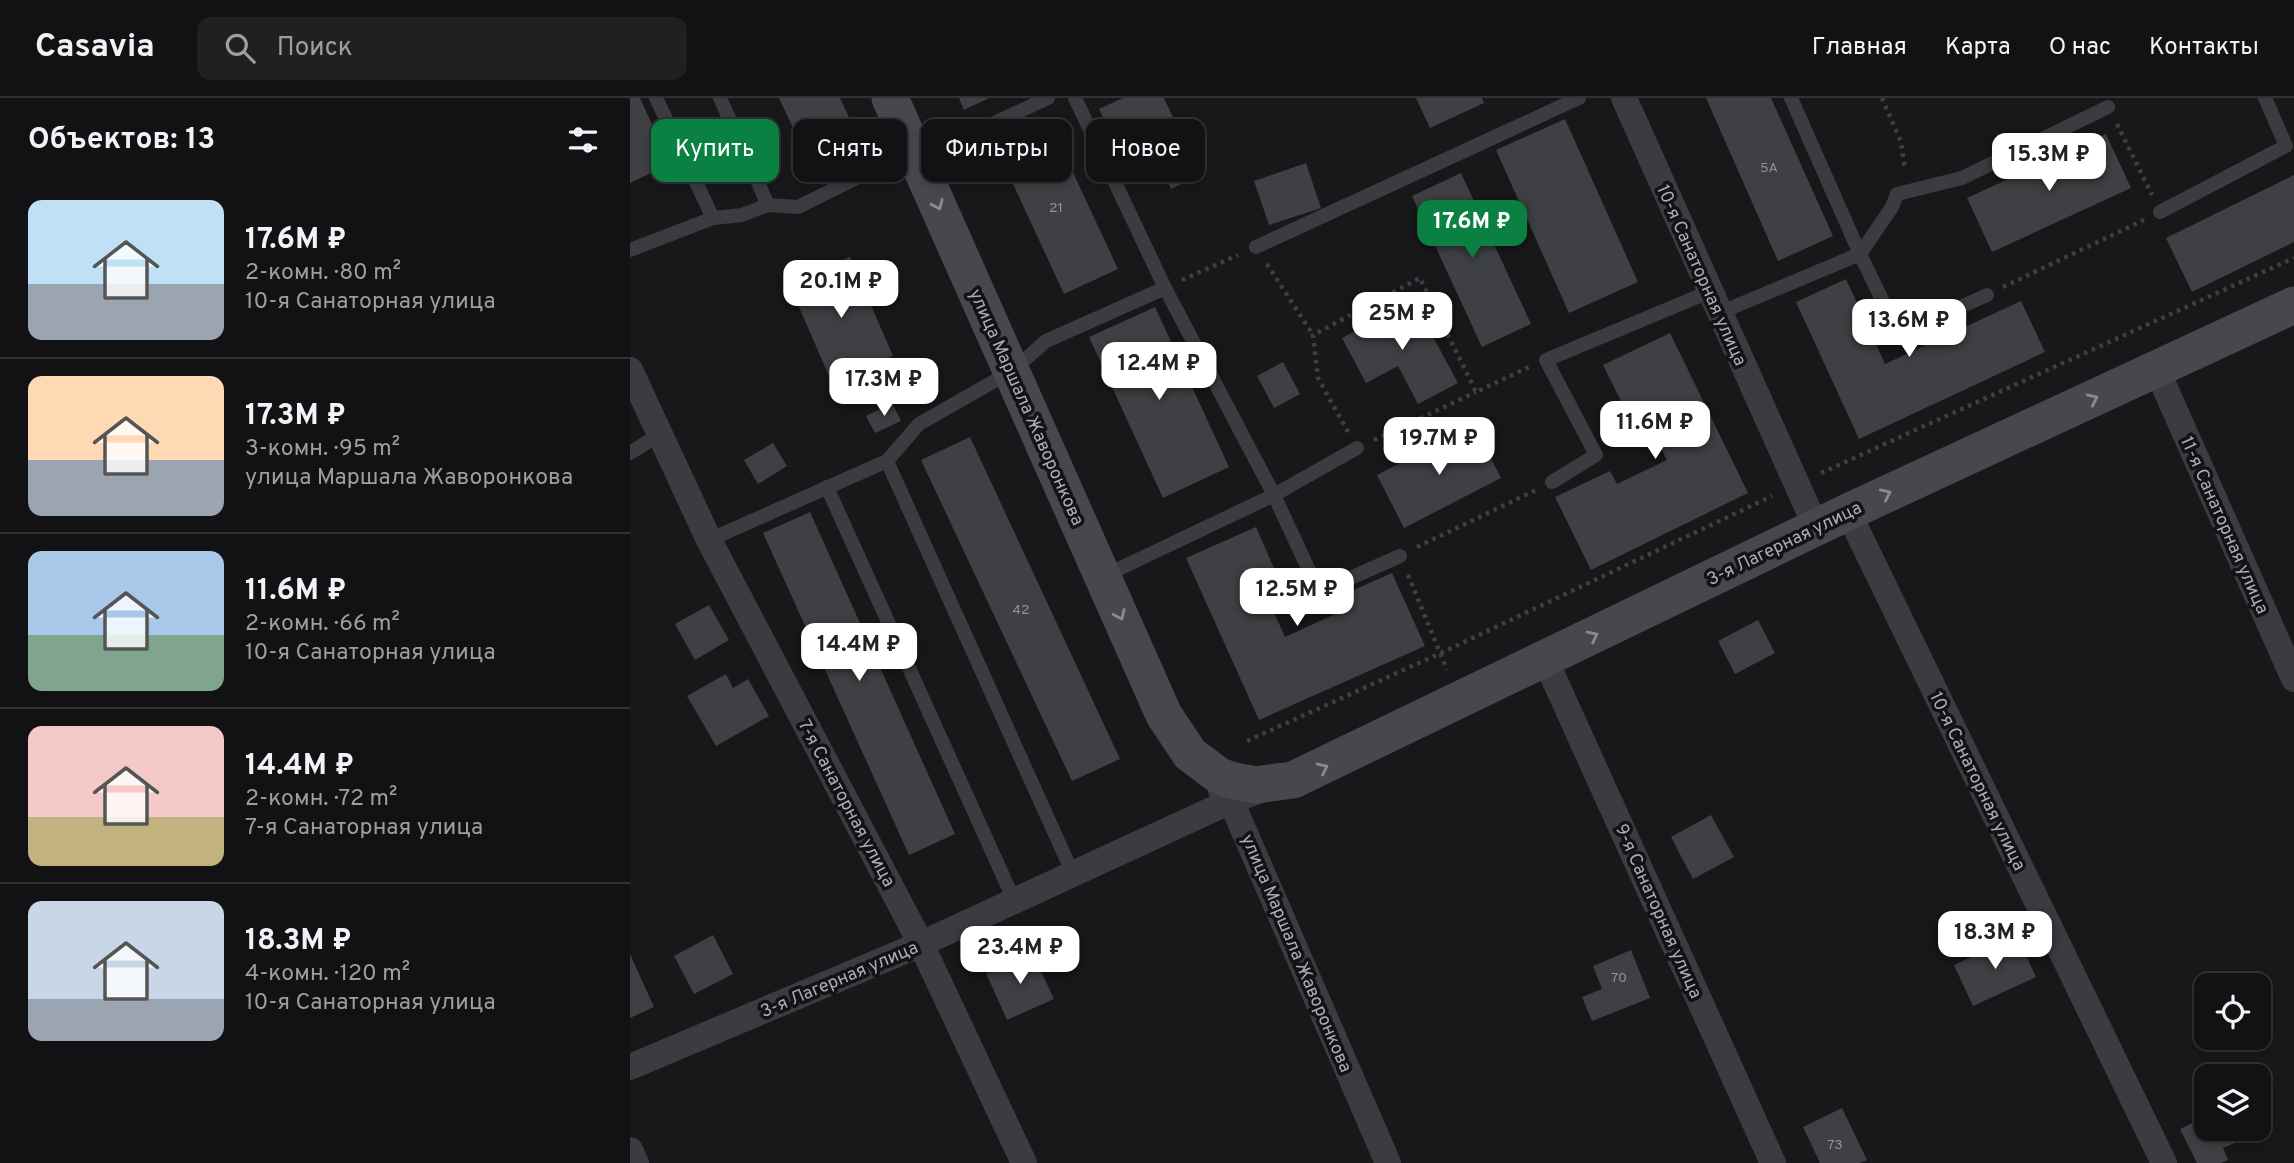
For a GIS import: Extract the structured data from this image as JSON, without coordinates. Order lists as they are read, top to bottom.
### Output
{
  "streets": {
    "main road": ["улица Маршала Жаворонкова", "3-я Лагерная улица"],
    "street": [
      "10-я Санаторная улица",
      "11-я Санаторная улица",
      "7-я Санаторная улица",
      "9-я Санаторная улица"
    ]
  },
  "crossings": [
    ["10-я Санаторная улица", "3-я Лагерная улица"],
    ["улица Маршала Жаворонкова", "3-я Лагерная улица"],
    ["11-я Санаторная улица", "3-я Лагерная улица"],
    ["3-я Лагерная улица", "7-я Санаторная улица"],
    ["3-я Лагерная улица", "9-я Санаторная улица"]
  ],
  "one_way": ["3-я Лагерная улица"],
  "house_numbers": [
    "5А",
    "21",
    "42",
    "70",
    "73"
  ],
  "page": {
    "header": "Casavia",
    "search": "Поиск",
    "nav": [
      "Главная",
      "Карта",
      "О нас",
      "Контакты"
    ],
    "heading": "Объектов: 13",
    "chip": [
      "Купить",
      "Снять",
      "Фильтры",
      "Новое"
    ],
    "price": [
      "15.3M ₽",
      "17.6M ₽",
      "20.1M ₽",
      "25M ₽",
      "13.6M ₽",
      "12.4M ₽",
      "17.3M ₽",
      "11.6M ₽",
      "19.7M ₽",
      "12.5M ₽",
      "14.4M ₽",
      "18.3M ₽",
      "23.4M ₽"
    ],
    "list": [
      {
        "name": "17.6M ₽",
        "note": "2-комн. · 80 m² · 10-я Санаторная улица"
      },
      {
        "name": "17.3M ₽",
        "note": "3-комн. · 95 m² · улица Маршала Жаворонкова"
      },
      {
        "name": "11.6M ₽",
        "note": "2-комн. · 66 m² · 10-я Санаторная улица"
      },
      {
        "name": "14.4M ₽",
        "note": "2-комн. · 72 m² · 7-я Санаторная улица"
      },
      {
        "name": "18.3M ₽",
        "note": "4-комн. · 120 m² · 10-я Санаторная улица"
      }
    ]
  }
}
